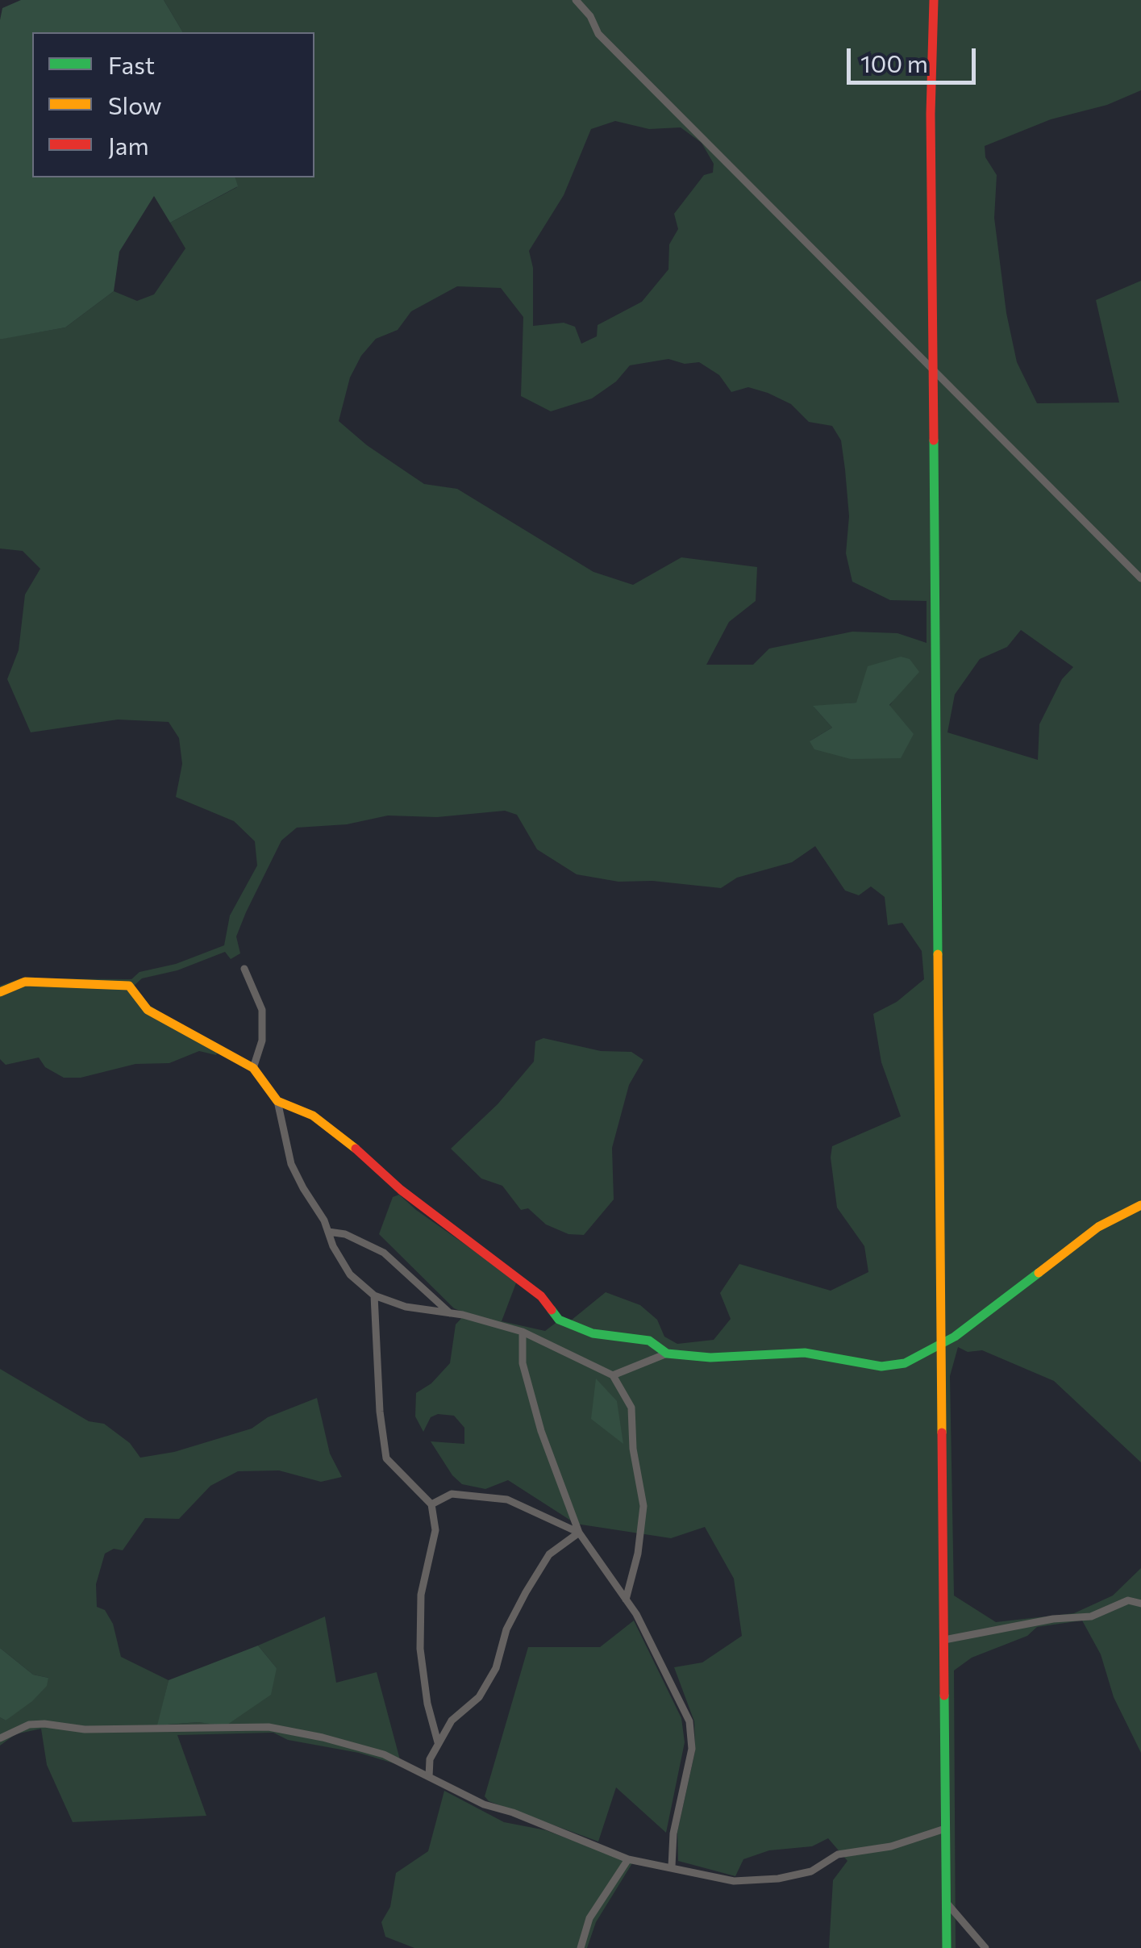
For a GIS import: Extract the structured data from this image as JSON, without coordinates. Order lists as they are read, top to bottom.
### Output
{
  "legend": ["Fast", "Slow", "Jam"],
  "scale_bar": "100 m"
}
